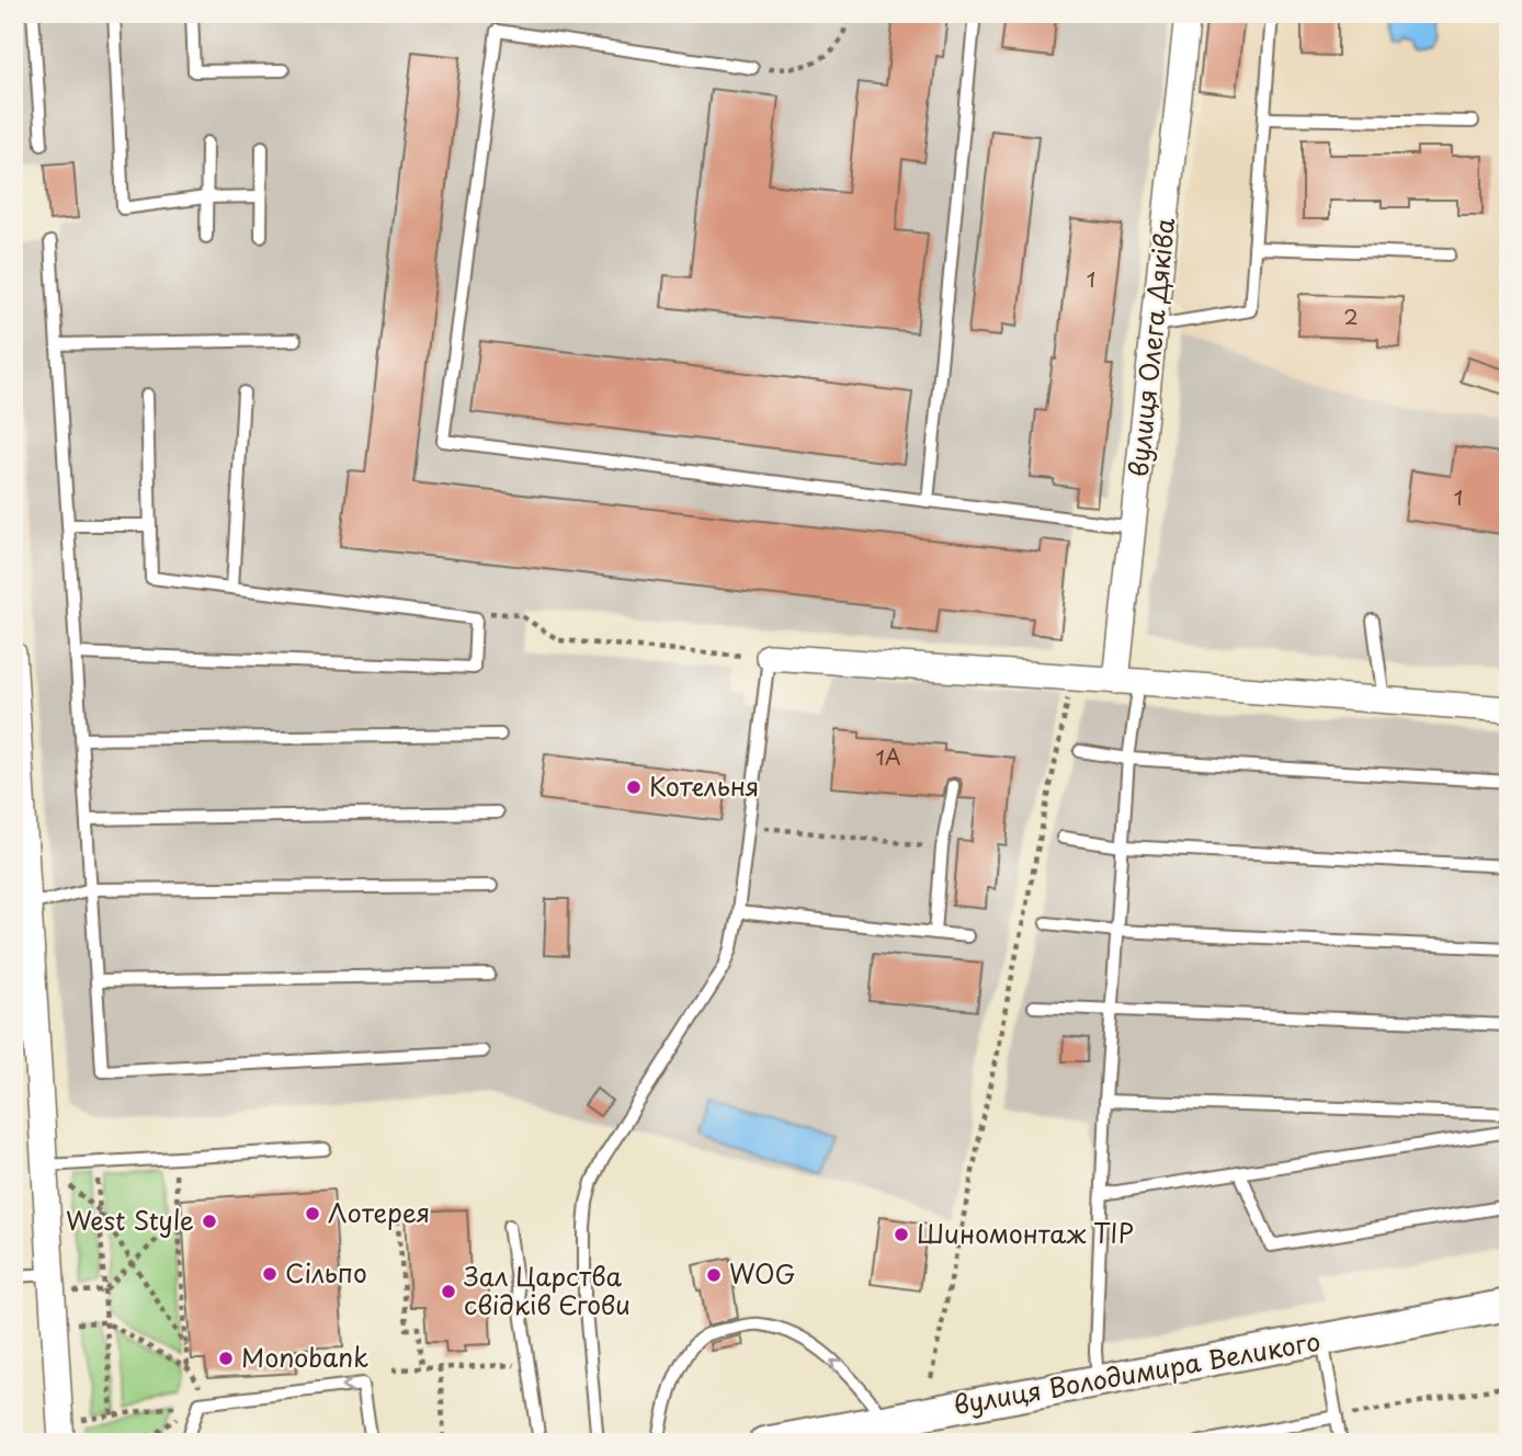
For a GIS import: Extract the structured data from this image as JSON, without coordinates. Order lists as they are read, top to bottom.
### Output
{
  "streets": {
    "street": ["вулиця Олега Дяківа", "вулиця Володимира Великого"]
  },
  "places": [
    "Котельня",
    "Лотерея",
    "West Style",
    "Шиномонтаж ТІР",
    "Сільпо",
    "WOG",
    "Зал Царства свідків Єгови",
    "Monobank"
  ],
  "house_numbers": [
    "1",
    "2",
    "1",
    "1А"
  ]
}
